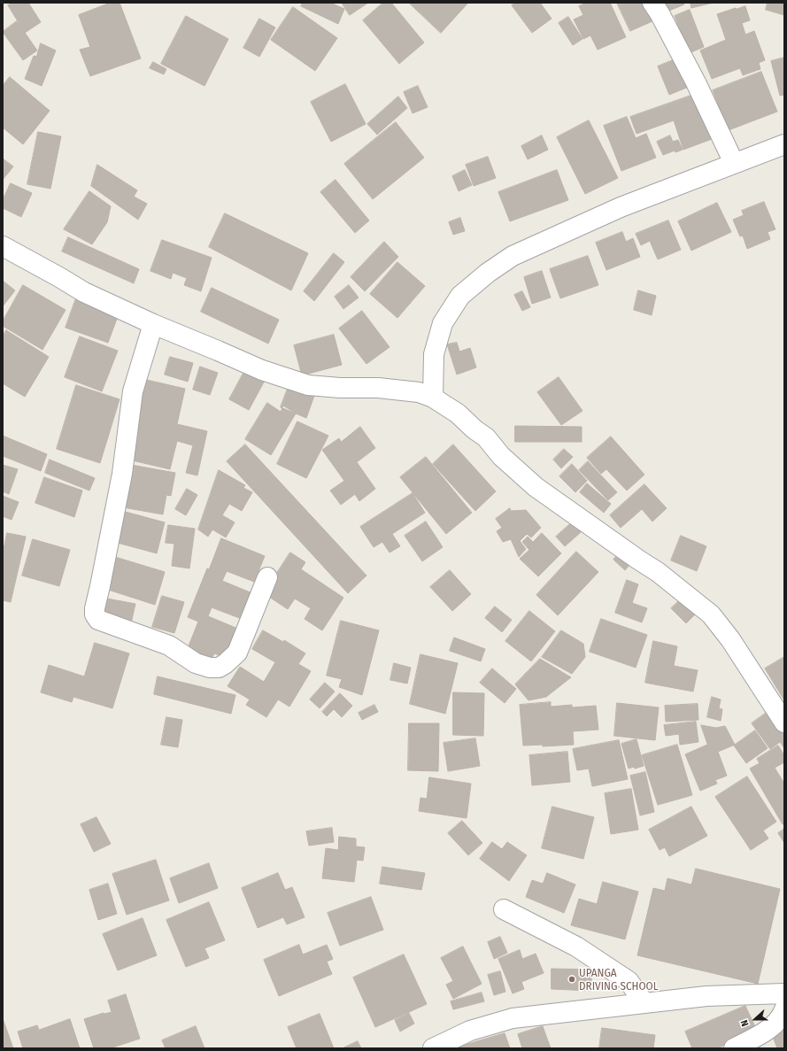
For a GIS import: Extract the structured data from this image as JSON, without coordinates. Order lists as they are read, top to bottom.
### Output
{
  "places": ["UPANGA DRIVING SCHOOL"],
  "north": "left"
}
